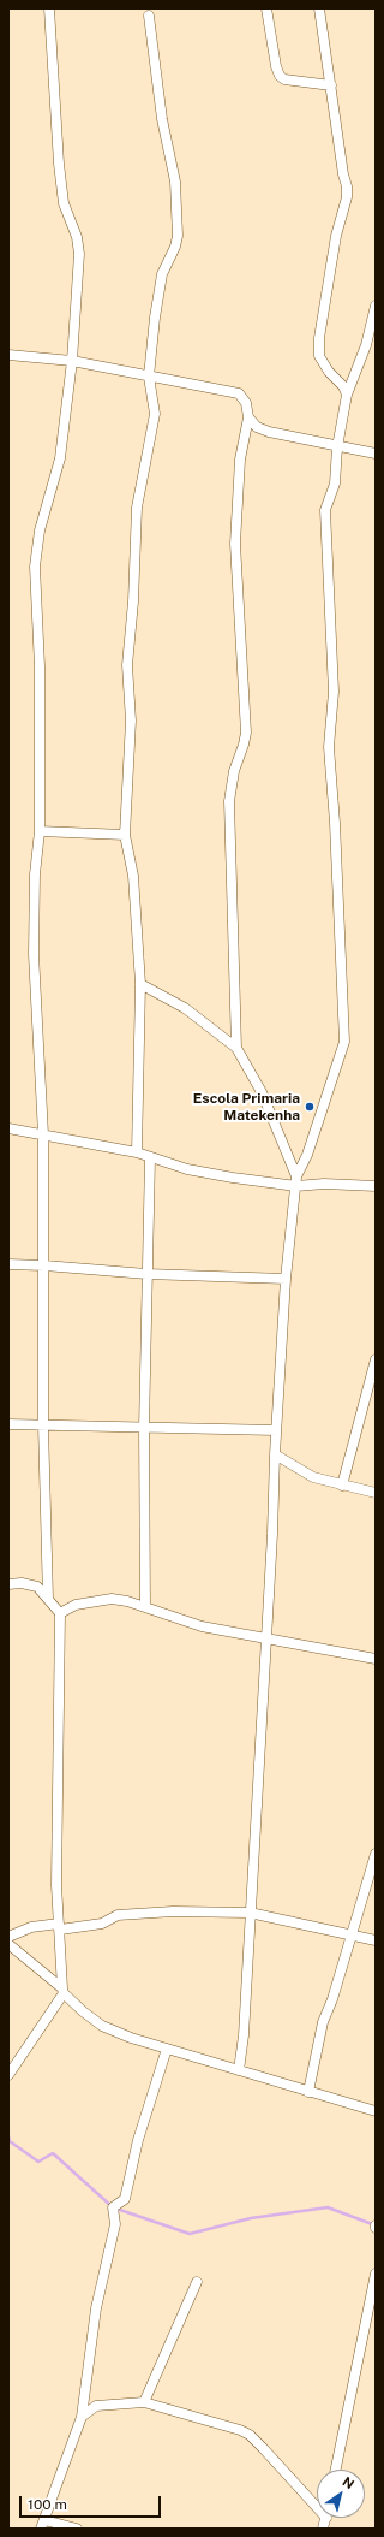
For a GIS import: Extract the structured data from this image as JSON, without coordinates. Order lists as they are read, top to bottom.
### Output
{
  "places": ["Escola Primaria Matekenha"],
  "scale_bar": "100 m",
  "north": "top right"
}
